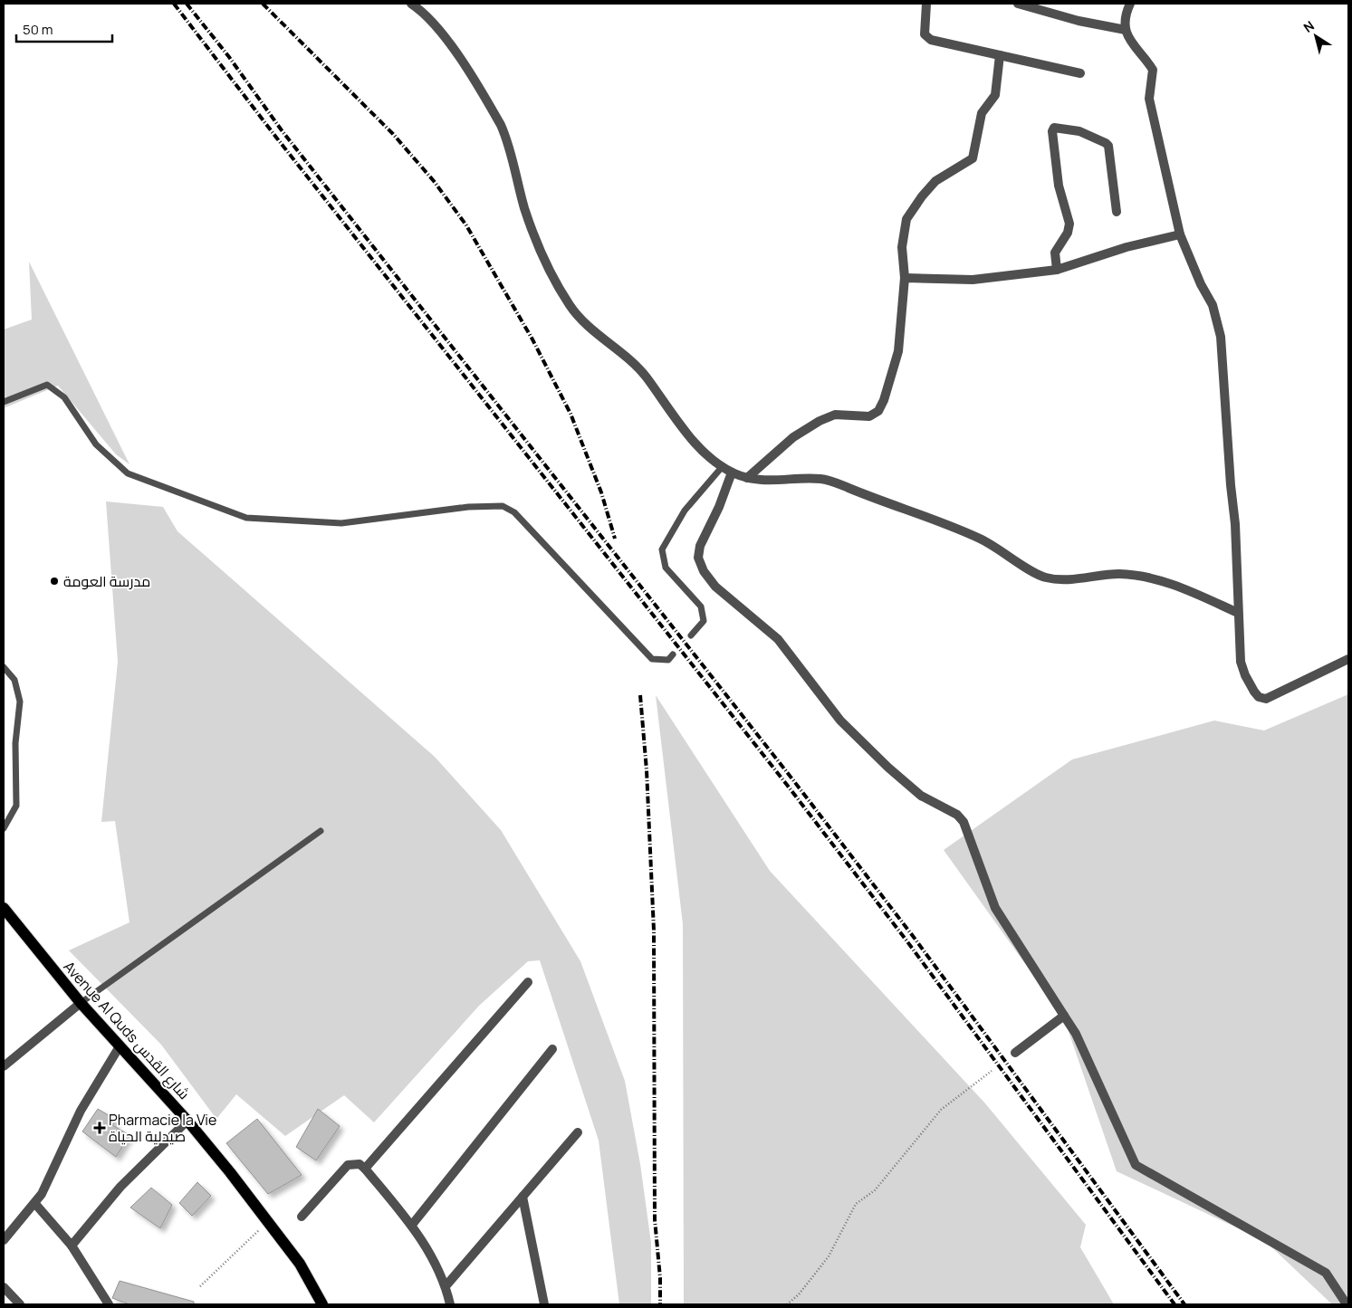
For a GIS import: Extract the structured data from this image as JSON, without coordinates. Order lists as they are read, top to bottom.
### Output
{
  "streets": {
    "main road": ["Avenue Al Quds شارع القدس"]
  },
  "places": {
    "other": ["مدرسة العومة"],
    "health": ["Pharmacie la Vie صيدلية الحياة"]
  },
  "scale_bar": "50 m",
  "north": "top left"
}
